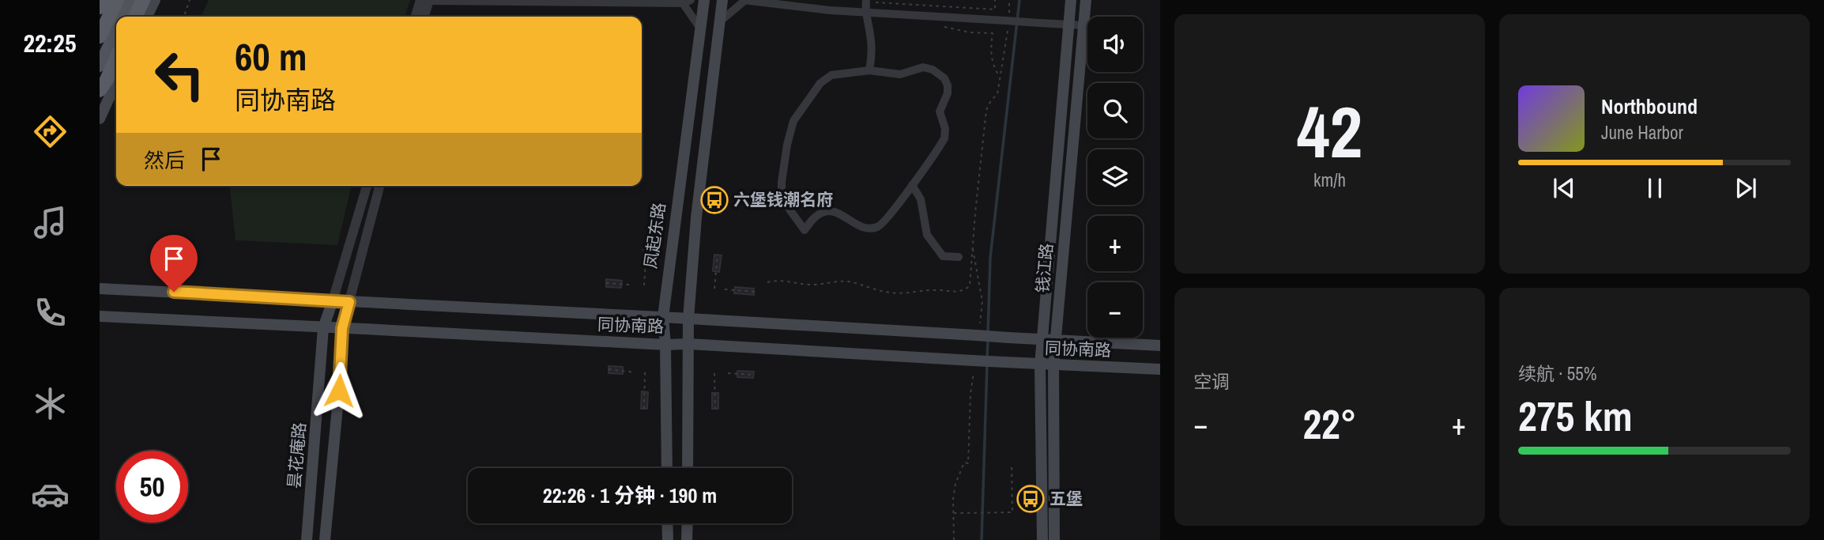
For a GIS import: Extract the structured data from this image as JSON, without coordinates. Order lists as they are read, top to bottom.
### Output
{
  "streets": {
    "main road": [
      "凤起东路",
      "钱江路",
      "同协南路",
      "昙花庵路"
    ]
  },
  "crossings": [
    ["凤起东路", "同协南路"],
    ["钱江路", "同协南路"],
    ["同协南路", "昙花庵路"]
  ],
  "places": {
    "bus stop": ["六堡钱潮名府", "五堡"]
  },
  "page": {
    "tabs": "22:25",
    "tile": [
      ["42", "km/h"],
      "空调",
      ["续航 · 55%", "275 km"]
    ],
    "map_buttons": ["+", "−"],
    "turn": ["60 m", "同协南路"],
    "song": ["Northbound", "June Harbor"],
    "then": "然后",
    "heat": ["−", "22°", "+"],
    "limit": "50",
    "trip": "22:26 · 1 分钟 · 190 m"
  }
}
